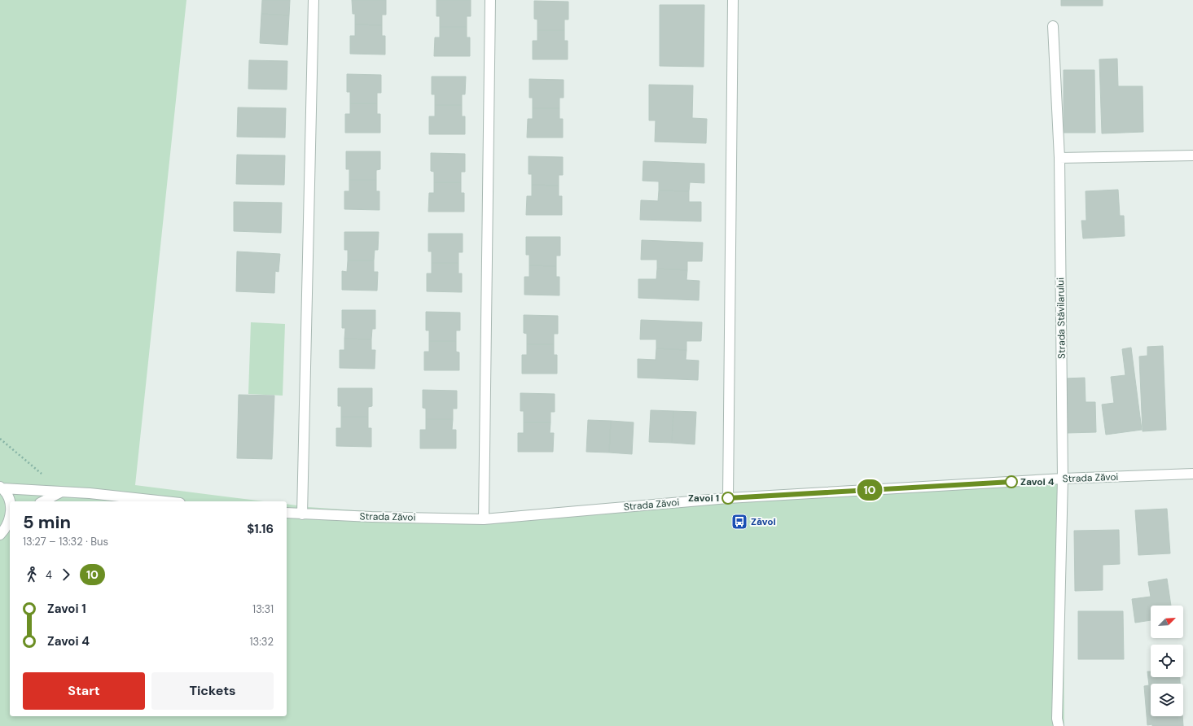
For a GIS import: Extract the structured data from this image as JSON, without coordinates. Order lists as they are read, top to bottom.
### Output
{
  "streets": {
    "street": ["Strada Stăvilarului", "Strada Zăvoi"]
  },
  "crossings": [
    ["Strada Stăvilarului", "Strada Zăvoi"]
  ],
  "places": {
    "other": ["Zavoi 4", "Zavoi 1"],
    "bus stop": ["Zăvoi"]
  },
  "lines": ["bus line 10"],
  "north": "top right",
  "page": {
    "on_map": "10",
    "heading": ["5 min", "13:27 – 13:32 · Bus", "$1.16"],
    "legs": ["4", "10"],
    "list": [
      {
        "name": "Zavoi 1",
        "value": "13:31"
      },
      {
        "name": "Zavoi 4",
        "value": "13:32"
      }
    ],
    "buttons": ["Start", "Tickets"]
  }
}
